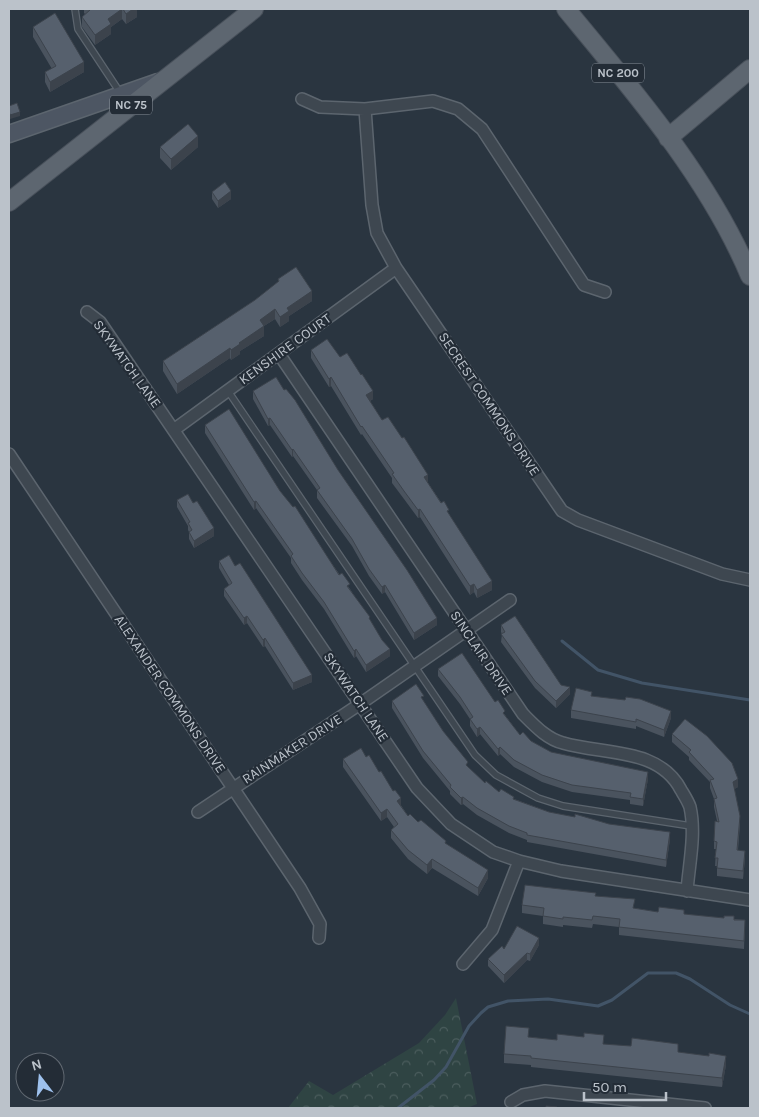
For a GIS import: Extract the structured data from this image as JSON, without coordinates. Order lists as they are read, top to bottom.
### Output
{
  "streets": {
    "main road": ["NC 200", "NC 75"],
    "street": [
      "KENSHIRE COURT",
      "SKYWATCH LANE",
      "SECREST COMMONS DRIVE",
      "SINCLAIR DRIVE",
      "ALEXANDER COMMONS DRIVE",
      "RAINMAKER DRIVE"
    ]
  },
  "crossings": [
    ["KENSHIRE COURT", "SKYWATCH LANE"],
    ["KENSHIRE COURT", "SECREST COMMONS DRIVE"],
    ["KENSHIRE COURT", "SINCLAIR DRIVE"],
    ["SKYWATCH LANE", "SINCLAIR DRIVE"],
    ["SKYWATCH LANE", "RAINMAKER DRIVE"],
    ["SINCLAIR DRIVE", "RAINMAKER DRIVE"],
    ["ALEXANDER COMMONS DRIVE", "RAINMAKER DRIVE"]
  ],
  "scale_bar": "50 m",
  "north": "top"
}
